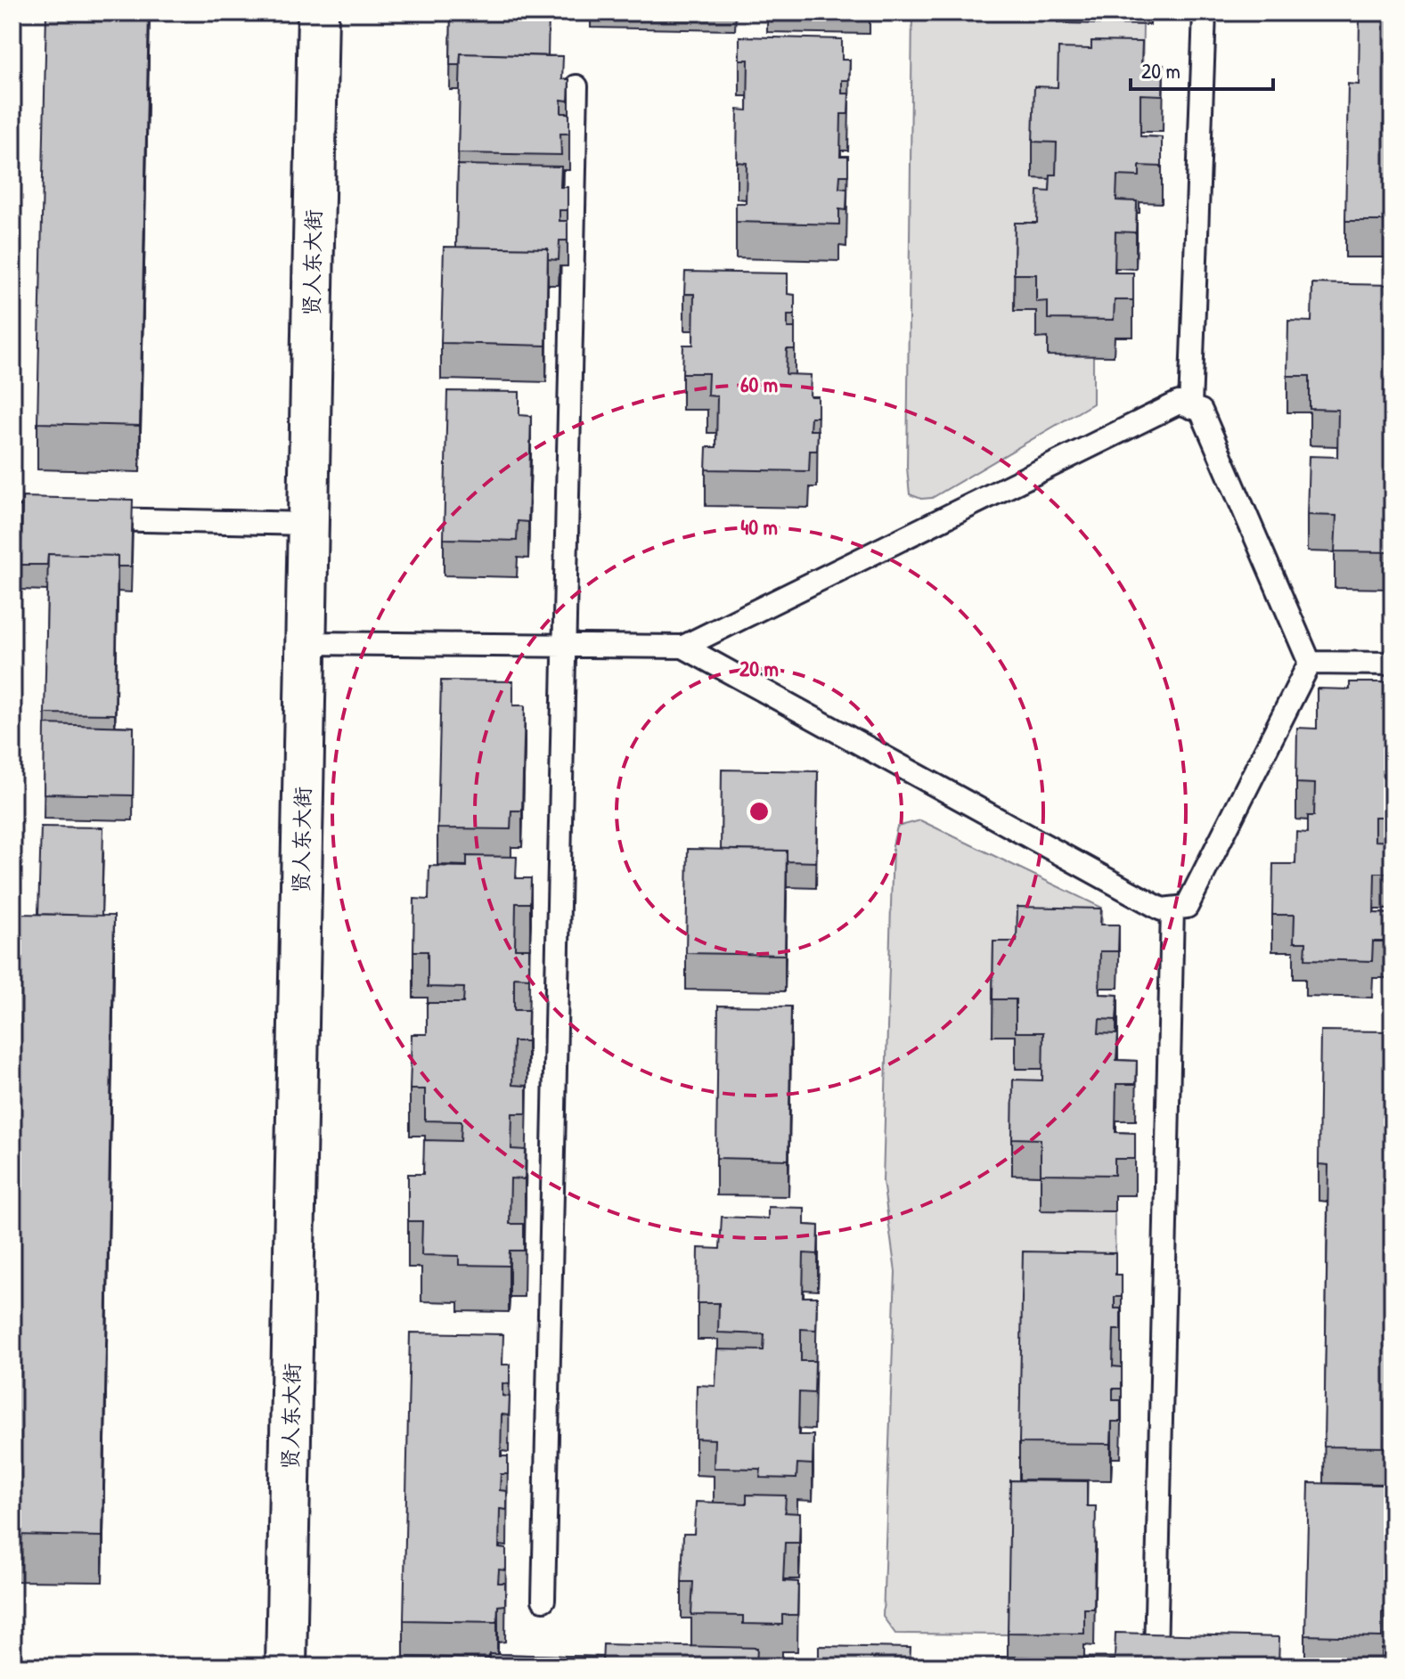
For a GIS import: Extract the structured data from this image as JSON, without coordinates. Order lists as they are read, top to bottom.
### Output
{
  "streets": {
    "street": ["贤人东大街"]
  },
  "scale_bar": "20 m",
  "rings": ["60 m", "40 m", "20 m"]
}
